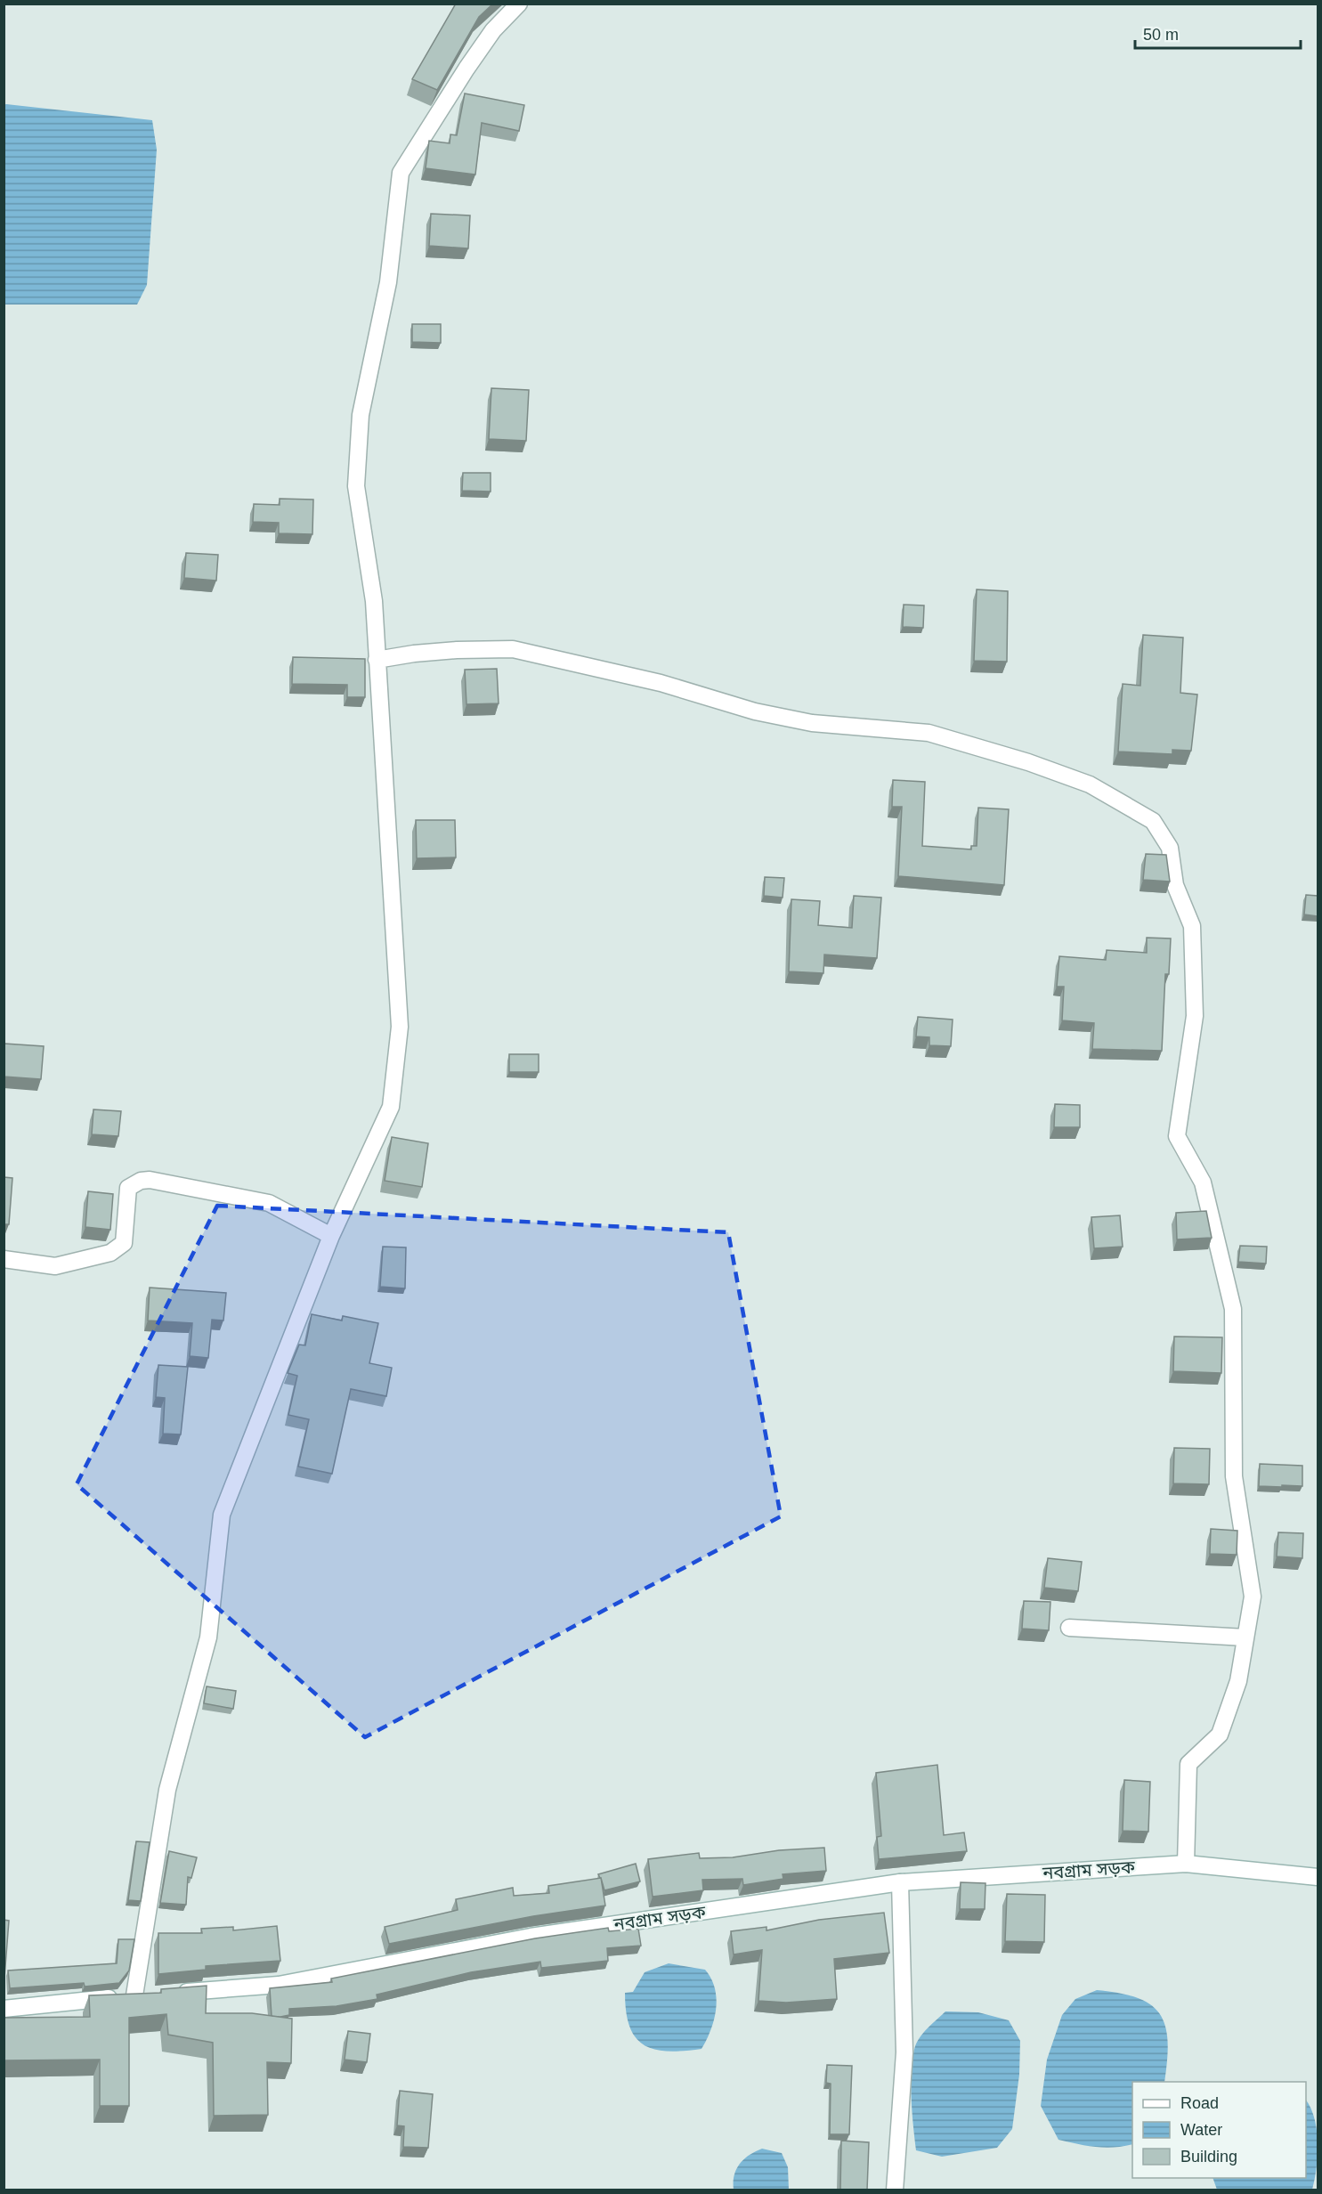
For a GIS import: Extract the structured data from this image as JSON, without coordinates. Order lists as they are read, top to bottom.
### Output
{
  "streets": {
    "street": ["নবগ্রাম সড়ক"]
  },
  "legend": ["Road", "Water", "Building"],
  "scale_bar": "50 m"
}
